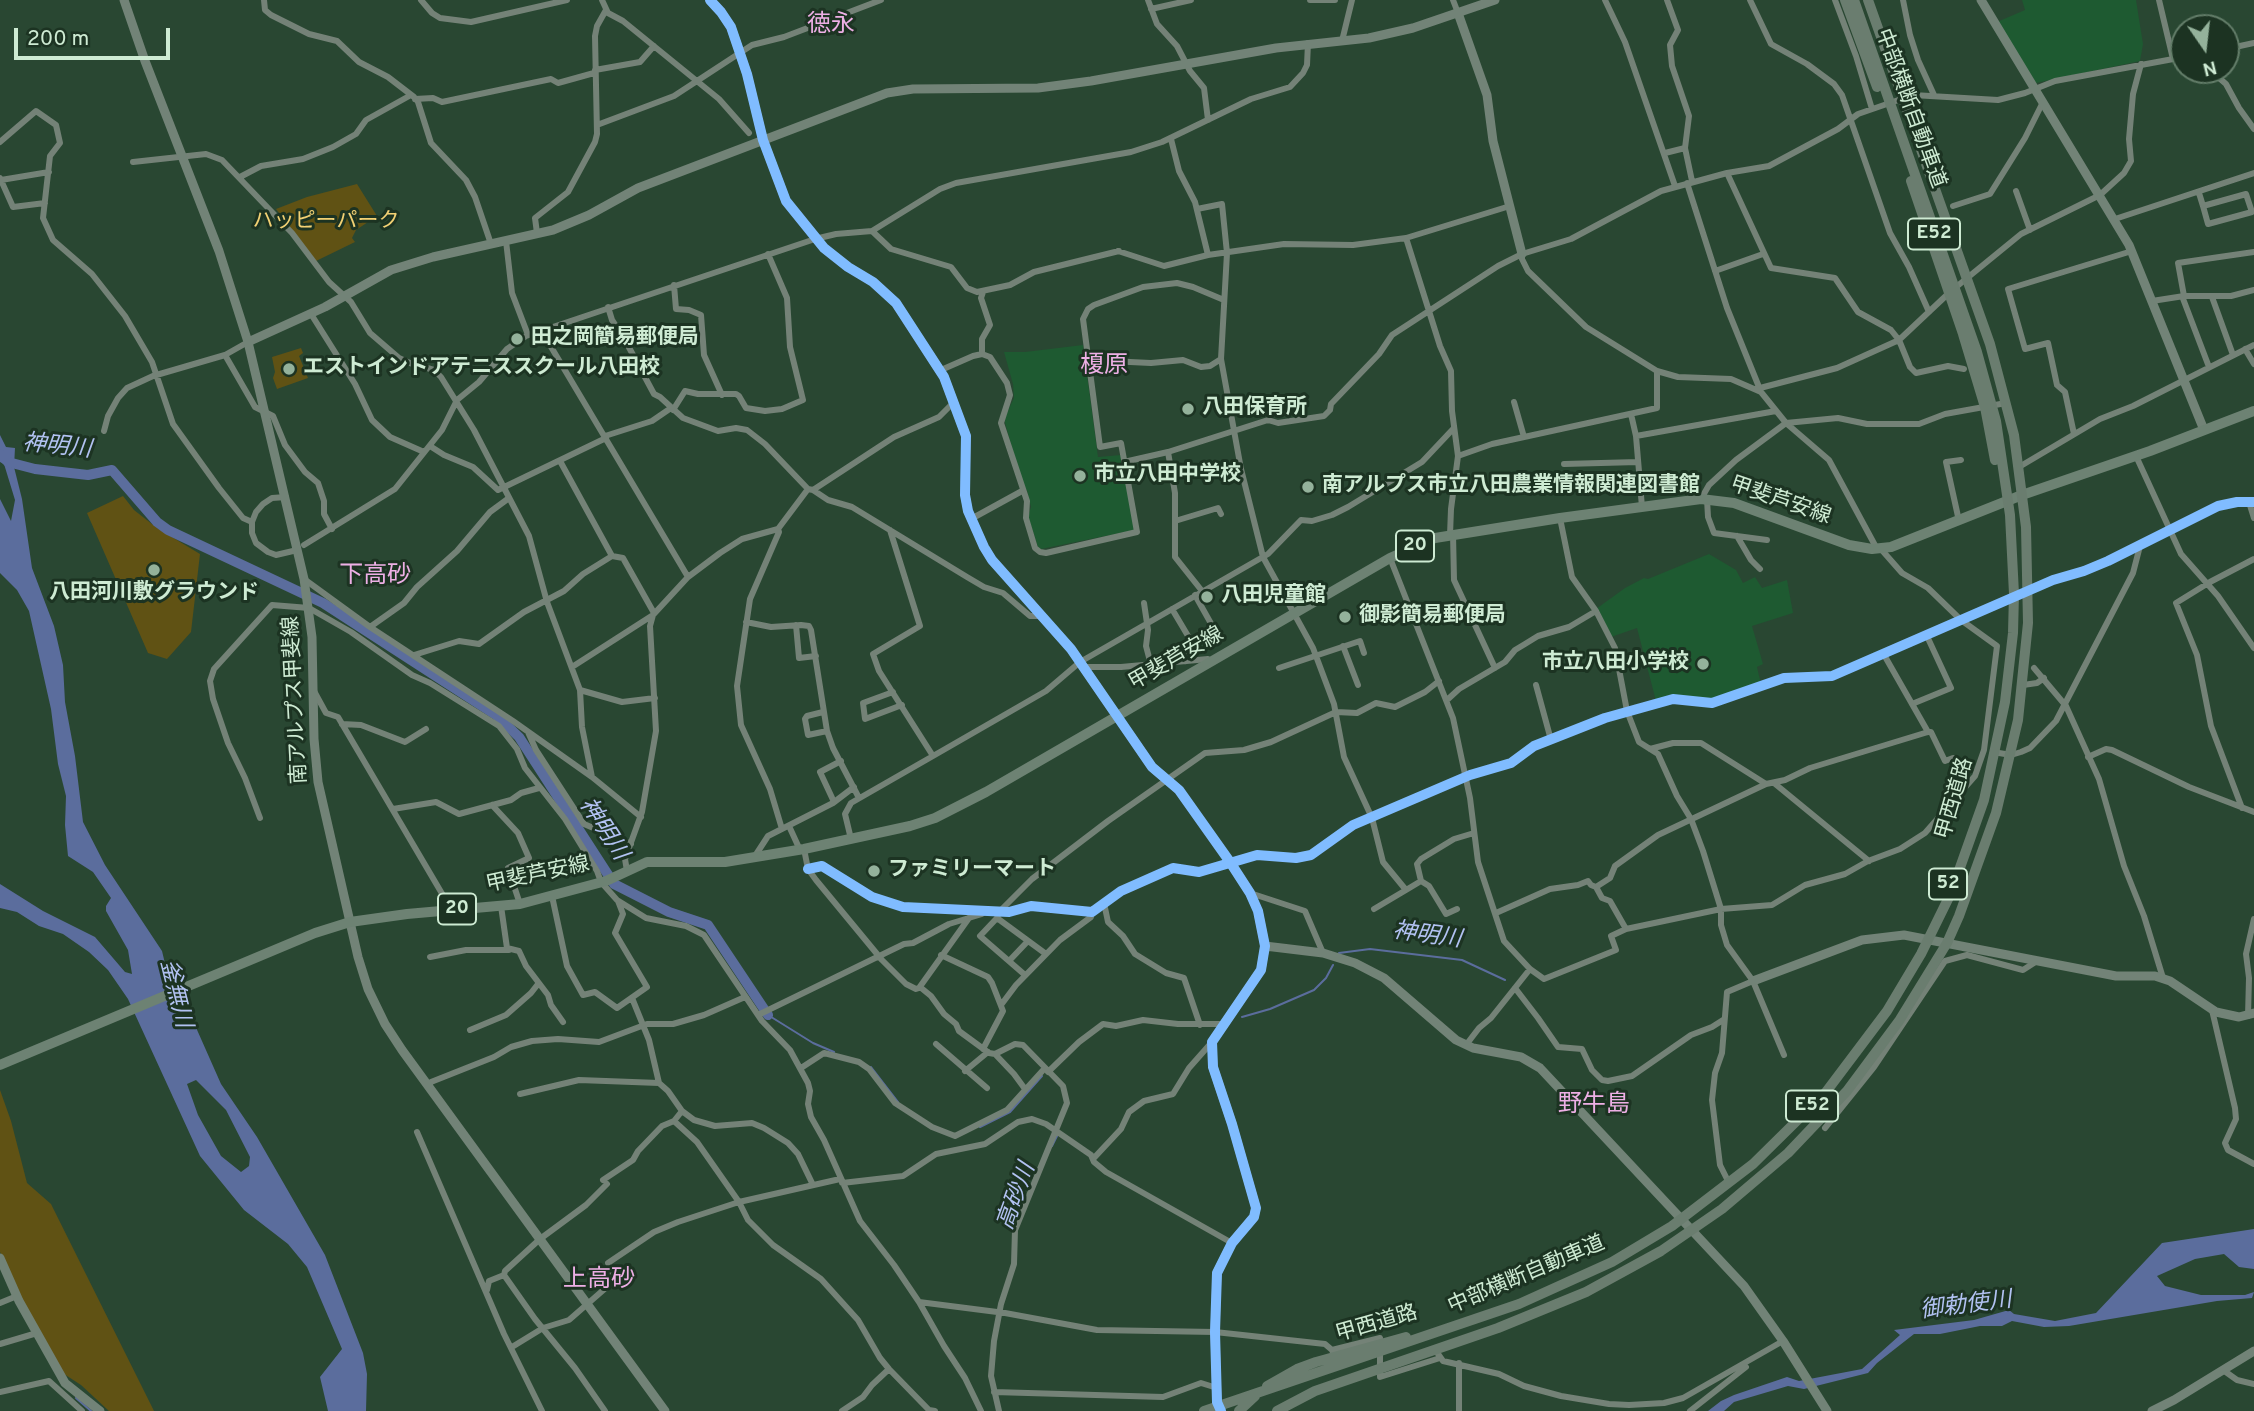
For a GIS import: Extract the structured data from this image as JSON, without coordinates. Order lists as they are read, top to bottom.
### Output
{
  "streets": {
    "highway": [
      "中部横断自動車道",
      "E52",
      "甲西道路",
      "52"
    ],
    "main road": ["甲斐芦安線", "20"],
    "street": ["南アルプス甲斐線"]
  },
  "crossings": [
    ["中部横断自動車道", "甲西道路"],
    ["甲斐芦安線", "南アルプス甲斐線"],
    ["甲斐芦安線", "甲西道路"]
  ],
  "districts": [
    "徳永",
    "榎原",
    "下高砂",
    "野牛島",
    "上高砂"
  ],
  "water": [
    "神明川",
    "釜無川",
    "高砂川",
    "御勅使川"
  ],
  "parks": ["ハッピーパーク"],
  "places": [
    "田之岡簡易郵便局",
    "エストインドアテニススクール八田校",
    "八田保育所",
    "市立八田中学校",
    "南アルプス市立八田農業情報関連図書館",
    "八田河川敷グラウンド",
    "八田児童館",
    "御影簡易郵便局",
    "市立八田小学校",
    "ファミリーマート"
  ],
  "scale_bar": "200 m",
  "north": "bottom"
}
